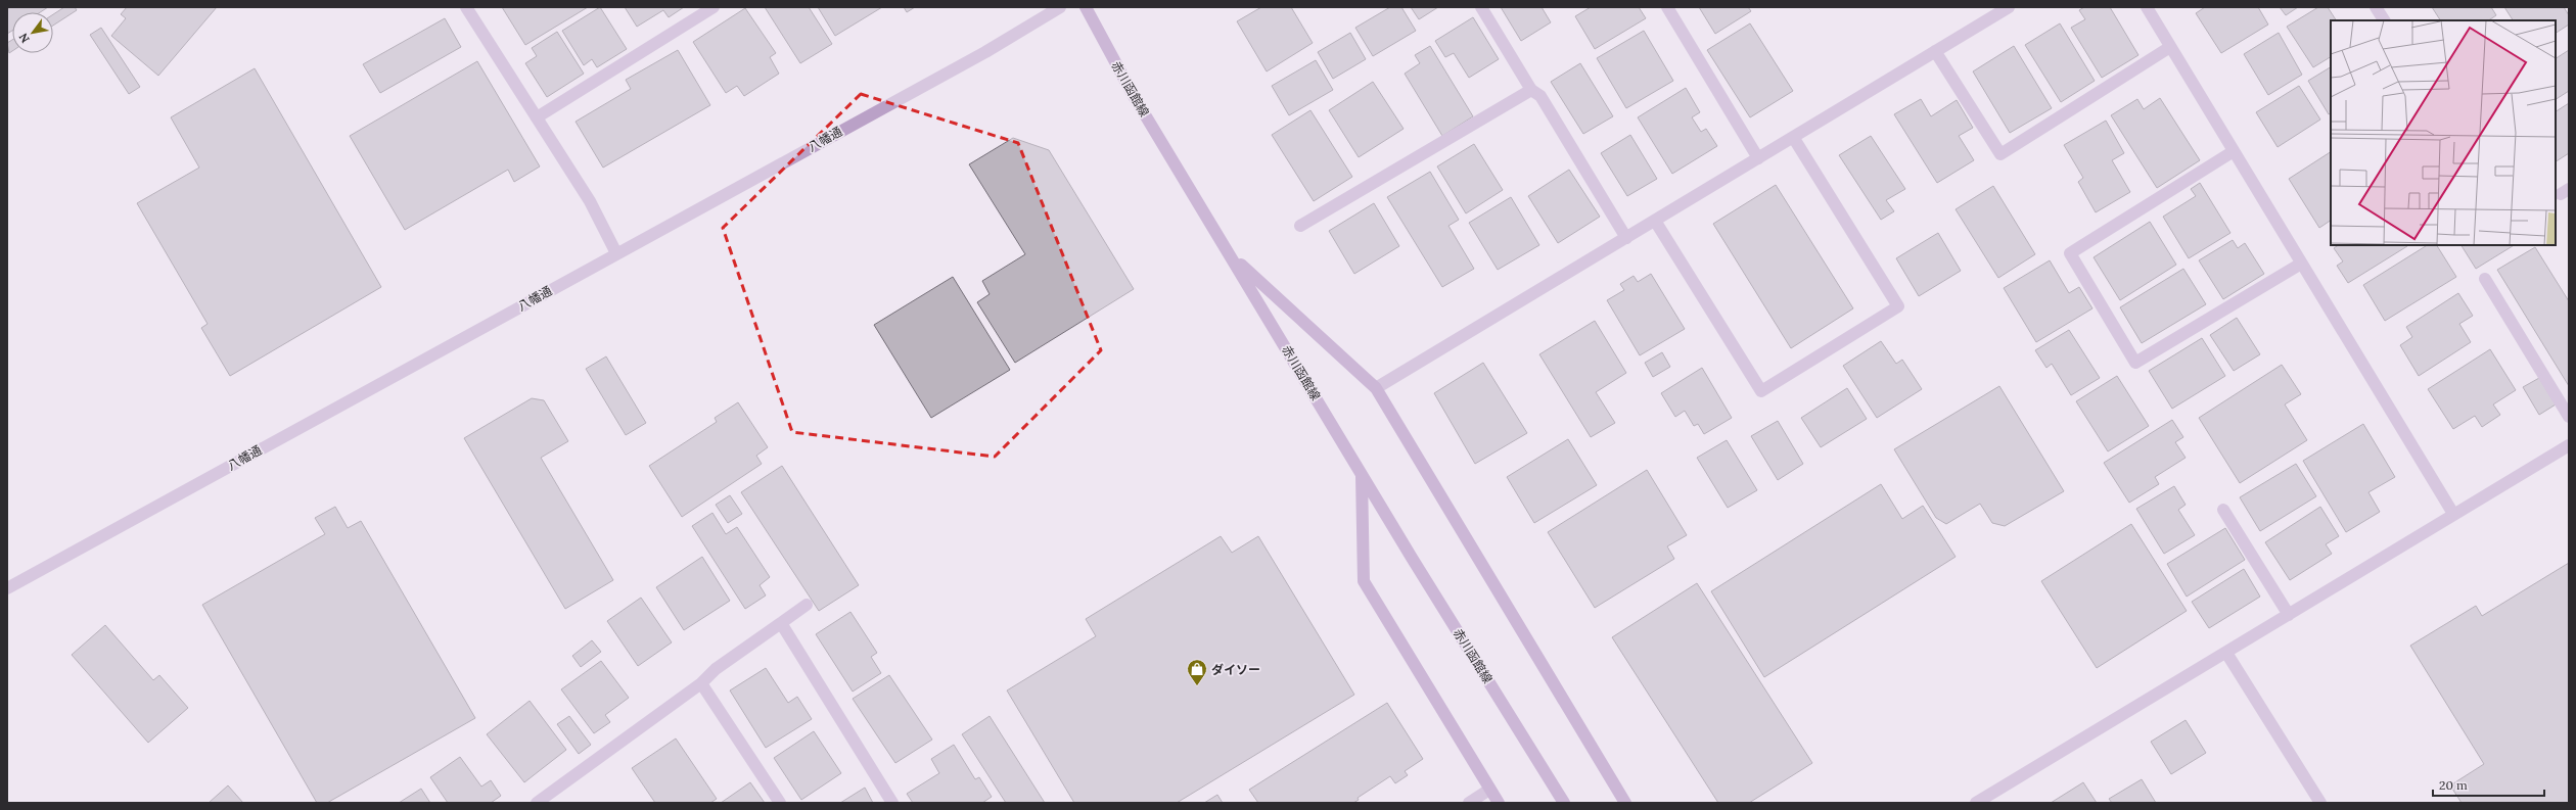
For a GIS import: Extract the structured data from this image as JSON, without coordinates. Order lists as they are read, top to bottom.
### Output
{
  "streets": {
    "main road": ["赤川函館線"],
    "street": ["八幡通"]
  },
  "places": {
    "shop": ["ダイソー"]
  },
  "scale_bar": "20 m",
  "north": "bottom left"
}
